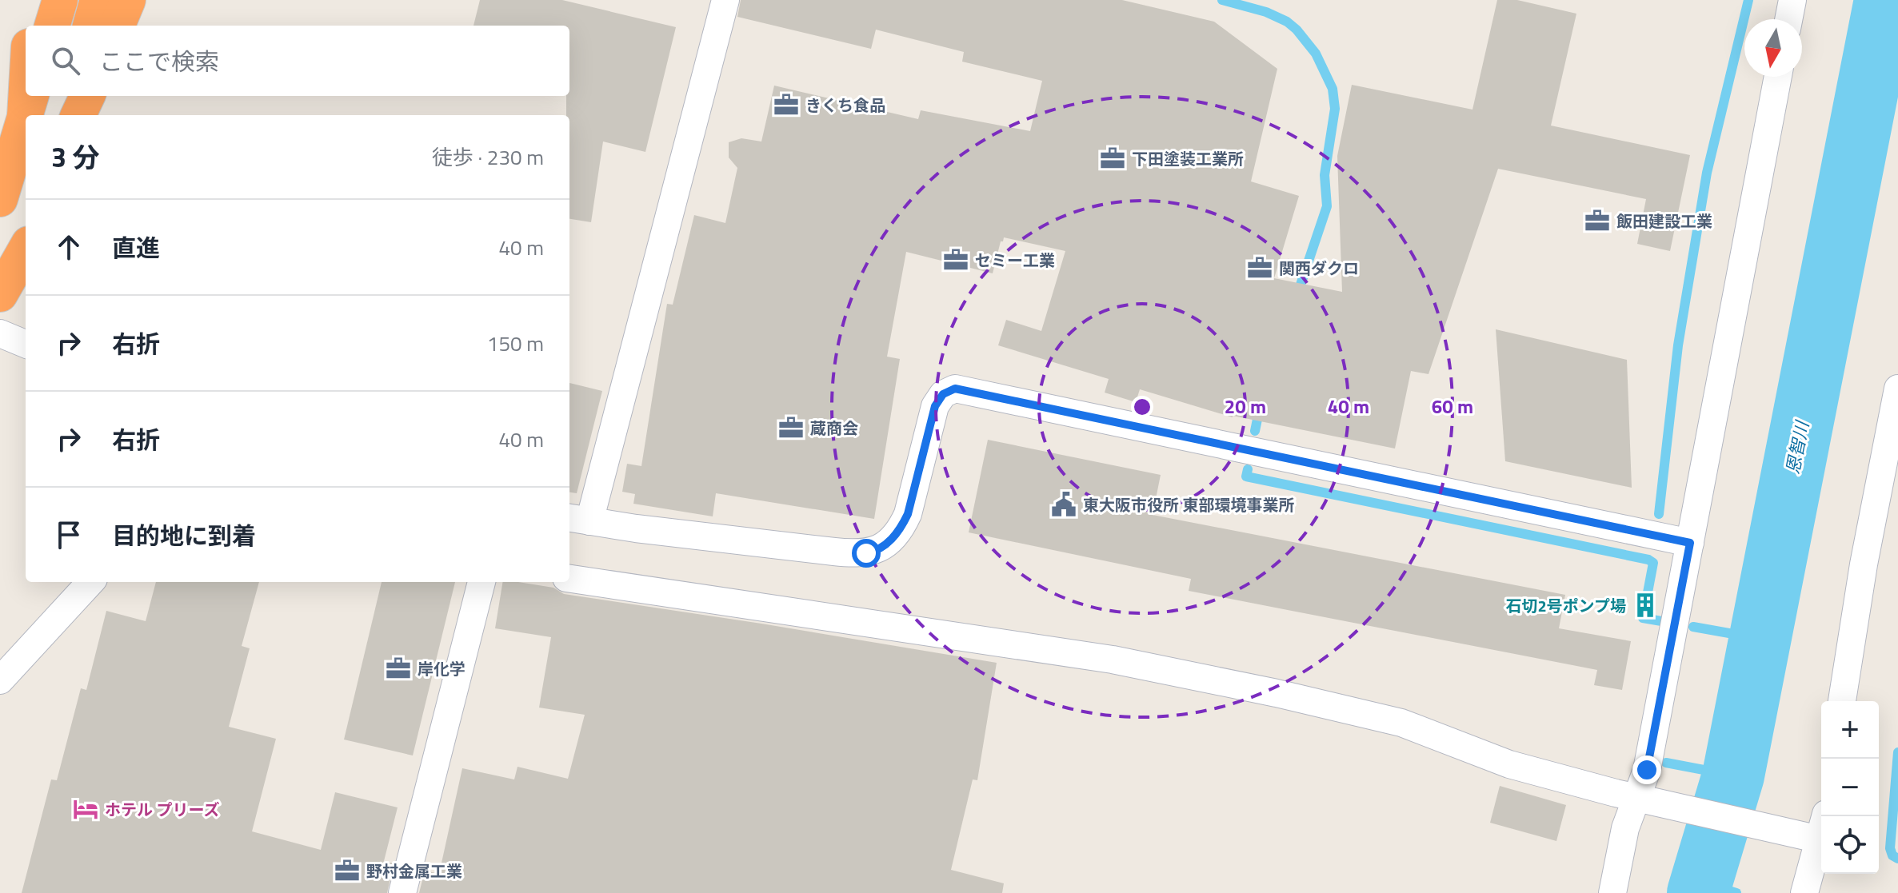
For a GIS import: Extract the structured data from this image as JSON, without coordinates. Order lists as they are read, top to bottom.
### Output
{
  "water": ["恩智川"],
  "places": {
    "office": [
      "きくち食品",
      "下田塗装工業所",
      "飯田建設工業",
      "セミー工業",
      "関西ダクロ",
      "蔵商会",
      "岸化学",
      "野村金属工業"
    ],
    "public building": ["東大阪市役所 東部環境事業所"],
    "building": ["石切2号ポンプ場"],
    "hotel": ["ホテル プリーズ"]
  },
  "north": "bottom",
  "page": {
    "search": "ここで検索",
    "heading": ["3 分", "徒歩 · 230 m"],
    "list": [
      ["直進", "40 m"],
      ["右折", "150 m"],
      ["右折", "40 m"],
      "目的地に到着"
    ],
    "map_buttons": ["+", "−"]
  },
  "rings": ["20 m", "40 m", "60 m"]
}
